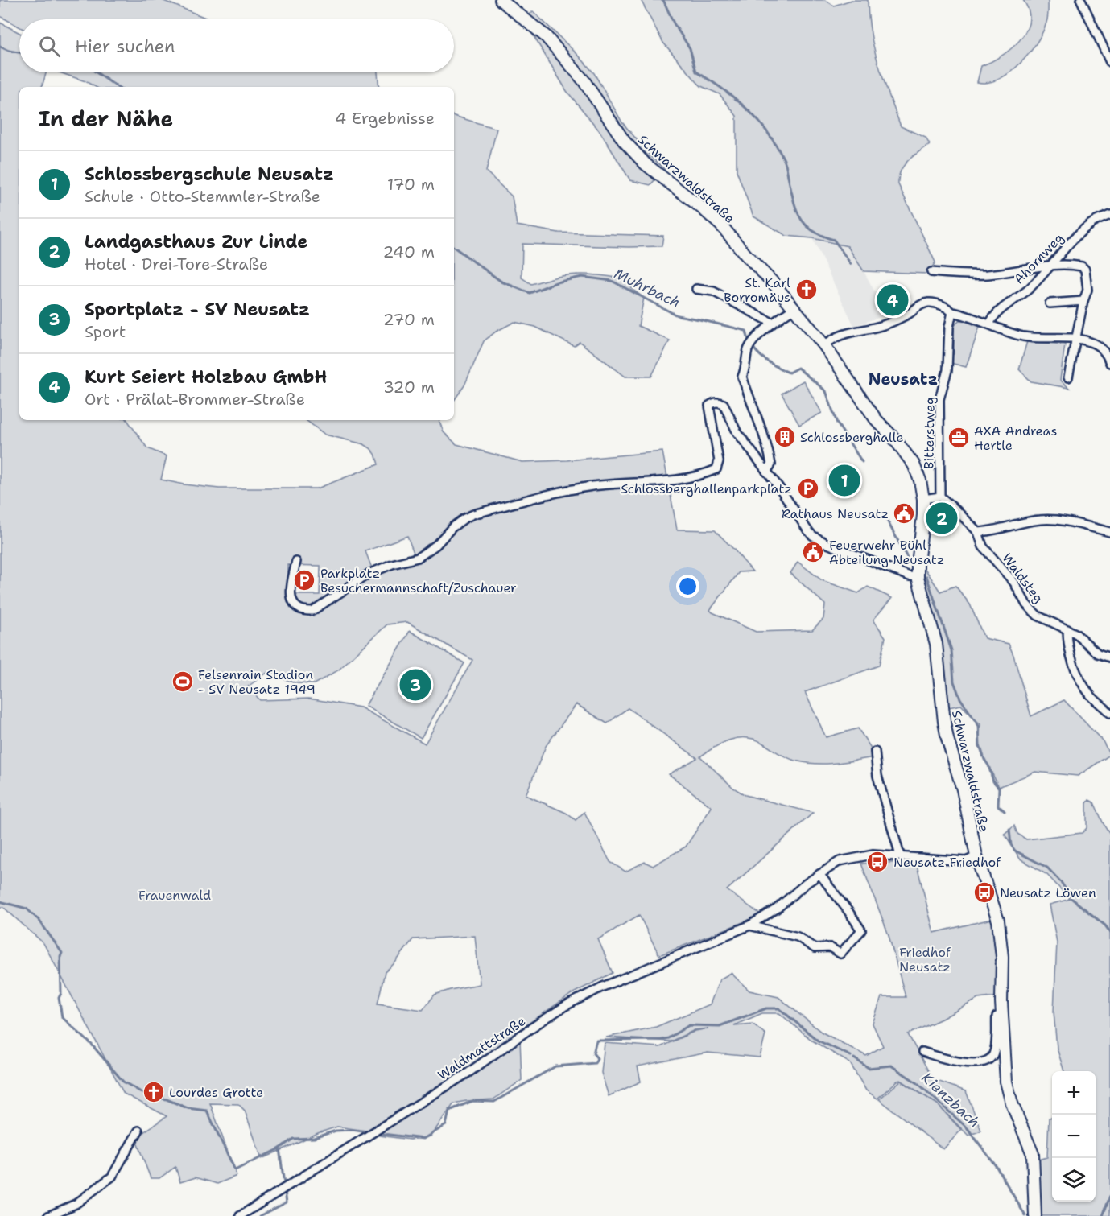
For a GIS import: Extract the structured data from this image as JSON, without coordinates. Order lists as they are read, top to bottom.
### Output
{
  "streets": {
    "main road": ["Schwarzwaldstraße"],
    "street": [
      "Ahornweg",
      "Bitterstweg",
      "Waldsteg",
      "Waldmattstraße"
    ]
  },
  "crossings": [
    ["Schwarzwaldstraße", "Waldmattstraße"],
    ["Bitterstweg", "Waldsteg"]
  ],
  "districts": ["Neusatz"],
  "water": ["Muhrbach", "Kienzbach"],
  "parks": ["Frauenwald", "Friedhof Neusatz"],
  "places": {
    "church": ["St. Karl Borromäus", "Lourdes Grotte"],
    "building": ["Schlossberghalle"],
    "office": ["AXA Andreas Hertle"],
    "parking": ["Schlossberghallenparkplatz", "Parkplatz Besuchermannschaft/Zuschauer"],
    "public building": ["Rathaus Neusatz", "Feuerwehr Bühl Abteilung Neusatz"],
    "sports": ["Felsenrain Stadion - SV Neusatz 1949"],
    "bus stop": ["Neusatz Friedhof", "Neusatz Löwen"]
  },
  "page": {
    "search": "Hier suchen",
    "heading": ["In der Nähe", "4 Ergebnisse"],
    "list": [
      {
        "mark": "1",
        "name": "Schlossbergschule Neusatz",
        "note": "Schule · Otto-Stemmler-Straße",
        "value": "170 m"
      },
      {
        "mark": "2",
        "name": "Landgasthaus Zur Linde",
        "note": "Hotel · Drei-Tore-Straße",
        "value": "240 m"
      },
      {
        "mark": "3",
        "name": "Sportplatz - SV Neusatz",
        "note": "Sport",
        "value": "270 m"
      },
      {
        "mark": "4",
        "name": "Kurt Seiert Holzbau GmbH",
        "note": "Ort · Prälat-Brommer-Straße",
        "value": "320 m"
      }
    ],
    "pins": [
      "4",
      "1",
      "2",
      "3"
    ],
    "map_buttons": ["+", "−"]
  }
}
